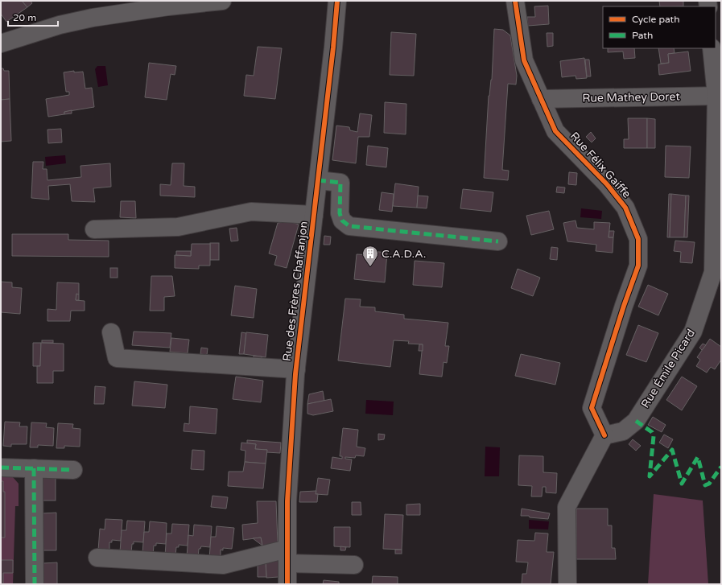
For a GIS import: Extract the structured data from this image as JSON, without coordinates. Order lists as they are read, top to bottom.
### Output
{
  "streets": {
    "street": [
      "Rue Mathey Doret",
      "Rue Félix Gaiffe",
      "Rue des Frères Chaffanjon",
      "Rue Émile Picard"
    ]
  },
  "crossings": [
    ["Rue Mathey Doret", "Rue Félix Gaiffe"],
    ["Rue Mathey Doret", "Rue Émile Picard"],
    ["Rue Félix Gaiffe", "Rue Émile Picard"]
  ],
  "places": {
    "building": ["C.A.D.A."]
  },
  "legend": ["Cycle path", "Path"],
  "scale_bar": "20 m"
}
